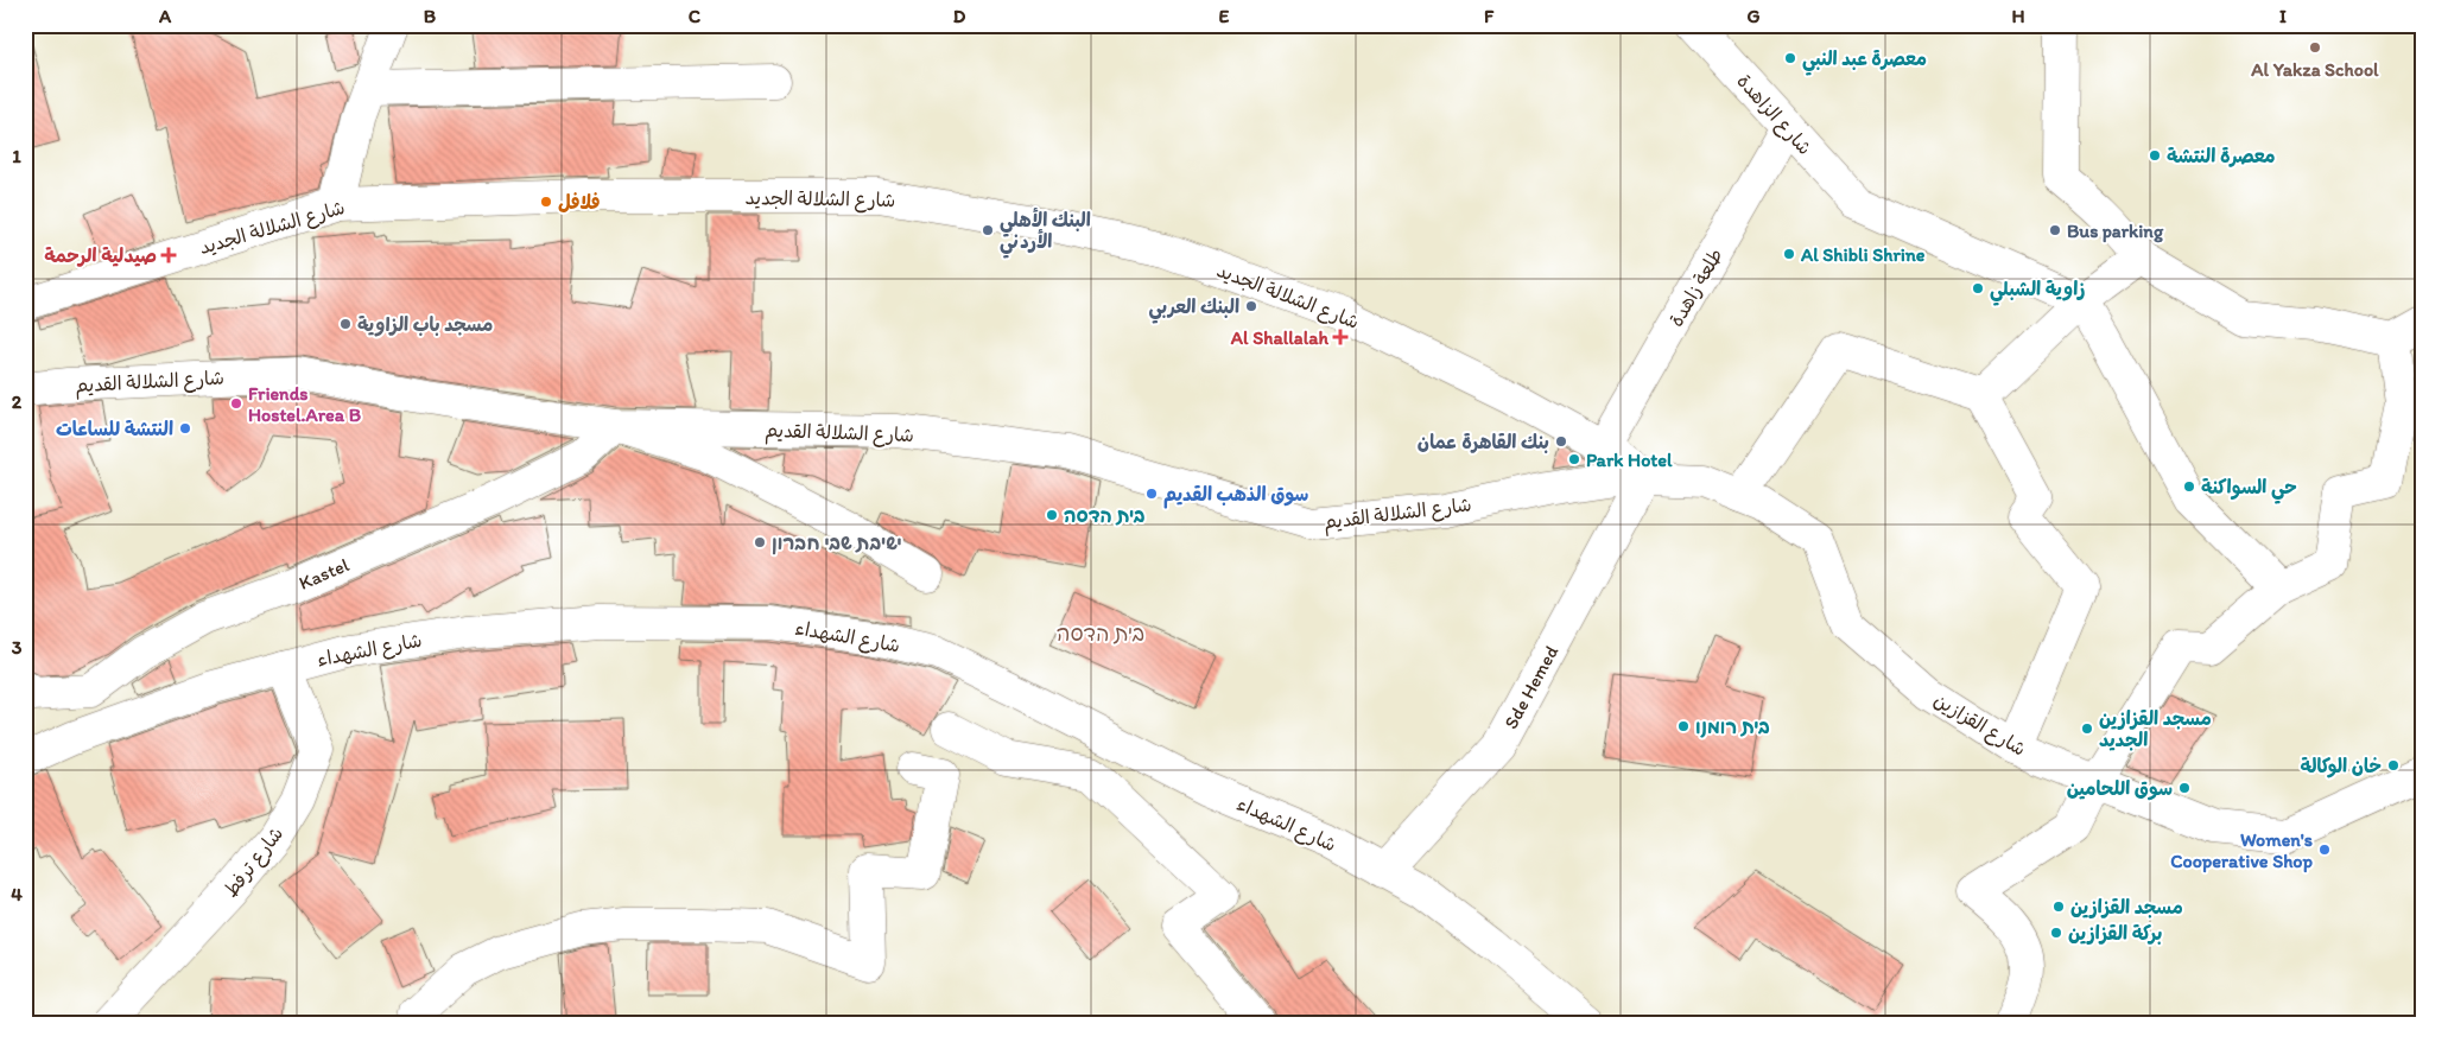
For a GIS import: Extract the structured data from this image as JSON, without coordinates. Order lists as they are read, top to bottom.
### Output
{
  "streets": {
    "street": [
      "شارع الزاهدة",
      "شارع الشلالة الجديد",
      "طلعة زاهدة",
      "شارع الشلالة القديم",
      "Kastel",
      "شارع الشهداء",
      "Sde Hemed",
      "شارع القزازين",
      "شارع ترفط"
    ]
  },
  "crossings": [
    ["شارع الزاهدة", "طلعة زاهدة"],
    ["شارع الشلالة الجديد", "طلعة زاهدة"],
    ["شارع الشلالة الجديد", "شارع الشلالة القديم"],
    ["شارع الشلالة الجديد", "Sde Hemed"],
    ["شارع الشلالة الجديد", "شارع القزازين"],
    ["شارع الشلالة القديم", "Kastel"],
    ["شارع الشلالة القديم", "Sde Hemed"],
    ["شارع الشلالة القديم", "شارع القزازين"],
    ["شارع الشهداء", "Sde Hemed"],
    ["شارع الشهداء", "شارع ترفط"],
    ["Sde Hemed", "شارع القزازين"]
  ],
  "districts": ["בית הדסה"],
  "places": {
    "other": [
      "Al Yakza School",
      "معصرة عبد النبي",
      "معصرة النتشة",
      "فلافل",
      "البنك الأهلي الأردني",
      "Bus parking",
      "Al Shibli Shrine",
      "زاوية الشبلي",
      "البنك العربي",
      "مسجد باب الزاوية",
      "Friends Hostel.Area B",
      "النتشة للساعات",
      "بنك القاهرة عمان",
      "Park Hotel",
      "حي السواكنة",
      "سوق الذهب القديم",
      "בית הדסה",
      "ישיבת שבי חברון",
      "בית רומנו",
      "مسجد القزازين الجديد",
      "خان الوكالة",
      "سوق اللحامين",
      "Women's Cooperative Shop",
      "مسجد القزازين",
      "بركة القزازين"
    ],
    "health": ["صيدلية الرحمة", "Al Shallalah"]
  },
  "grid": {
    "columns": [
      "A",
      "B",
      "C",
      "D",
      "E",
      "F",
      "G",
      "H",
      "I"
    ],
    "rows": [
      "1",
      "2",
      "3",
      "4"
    ]
  }
}
